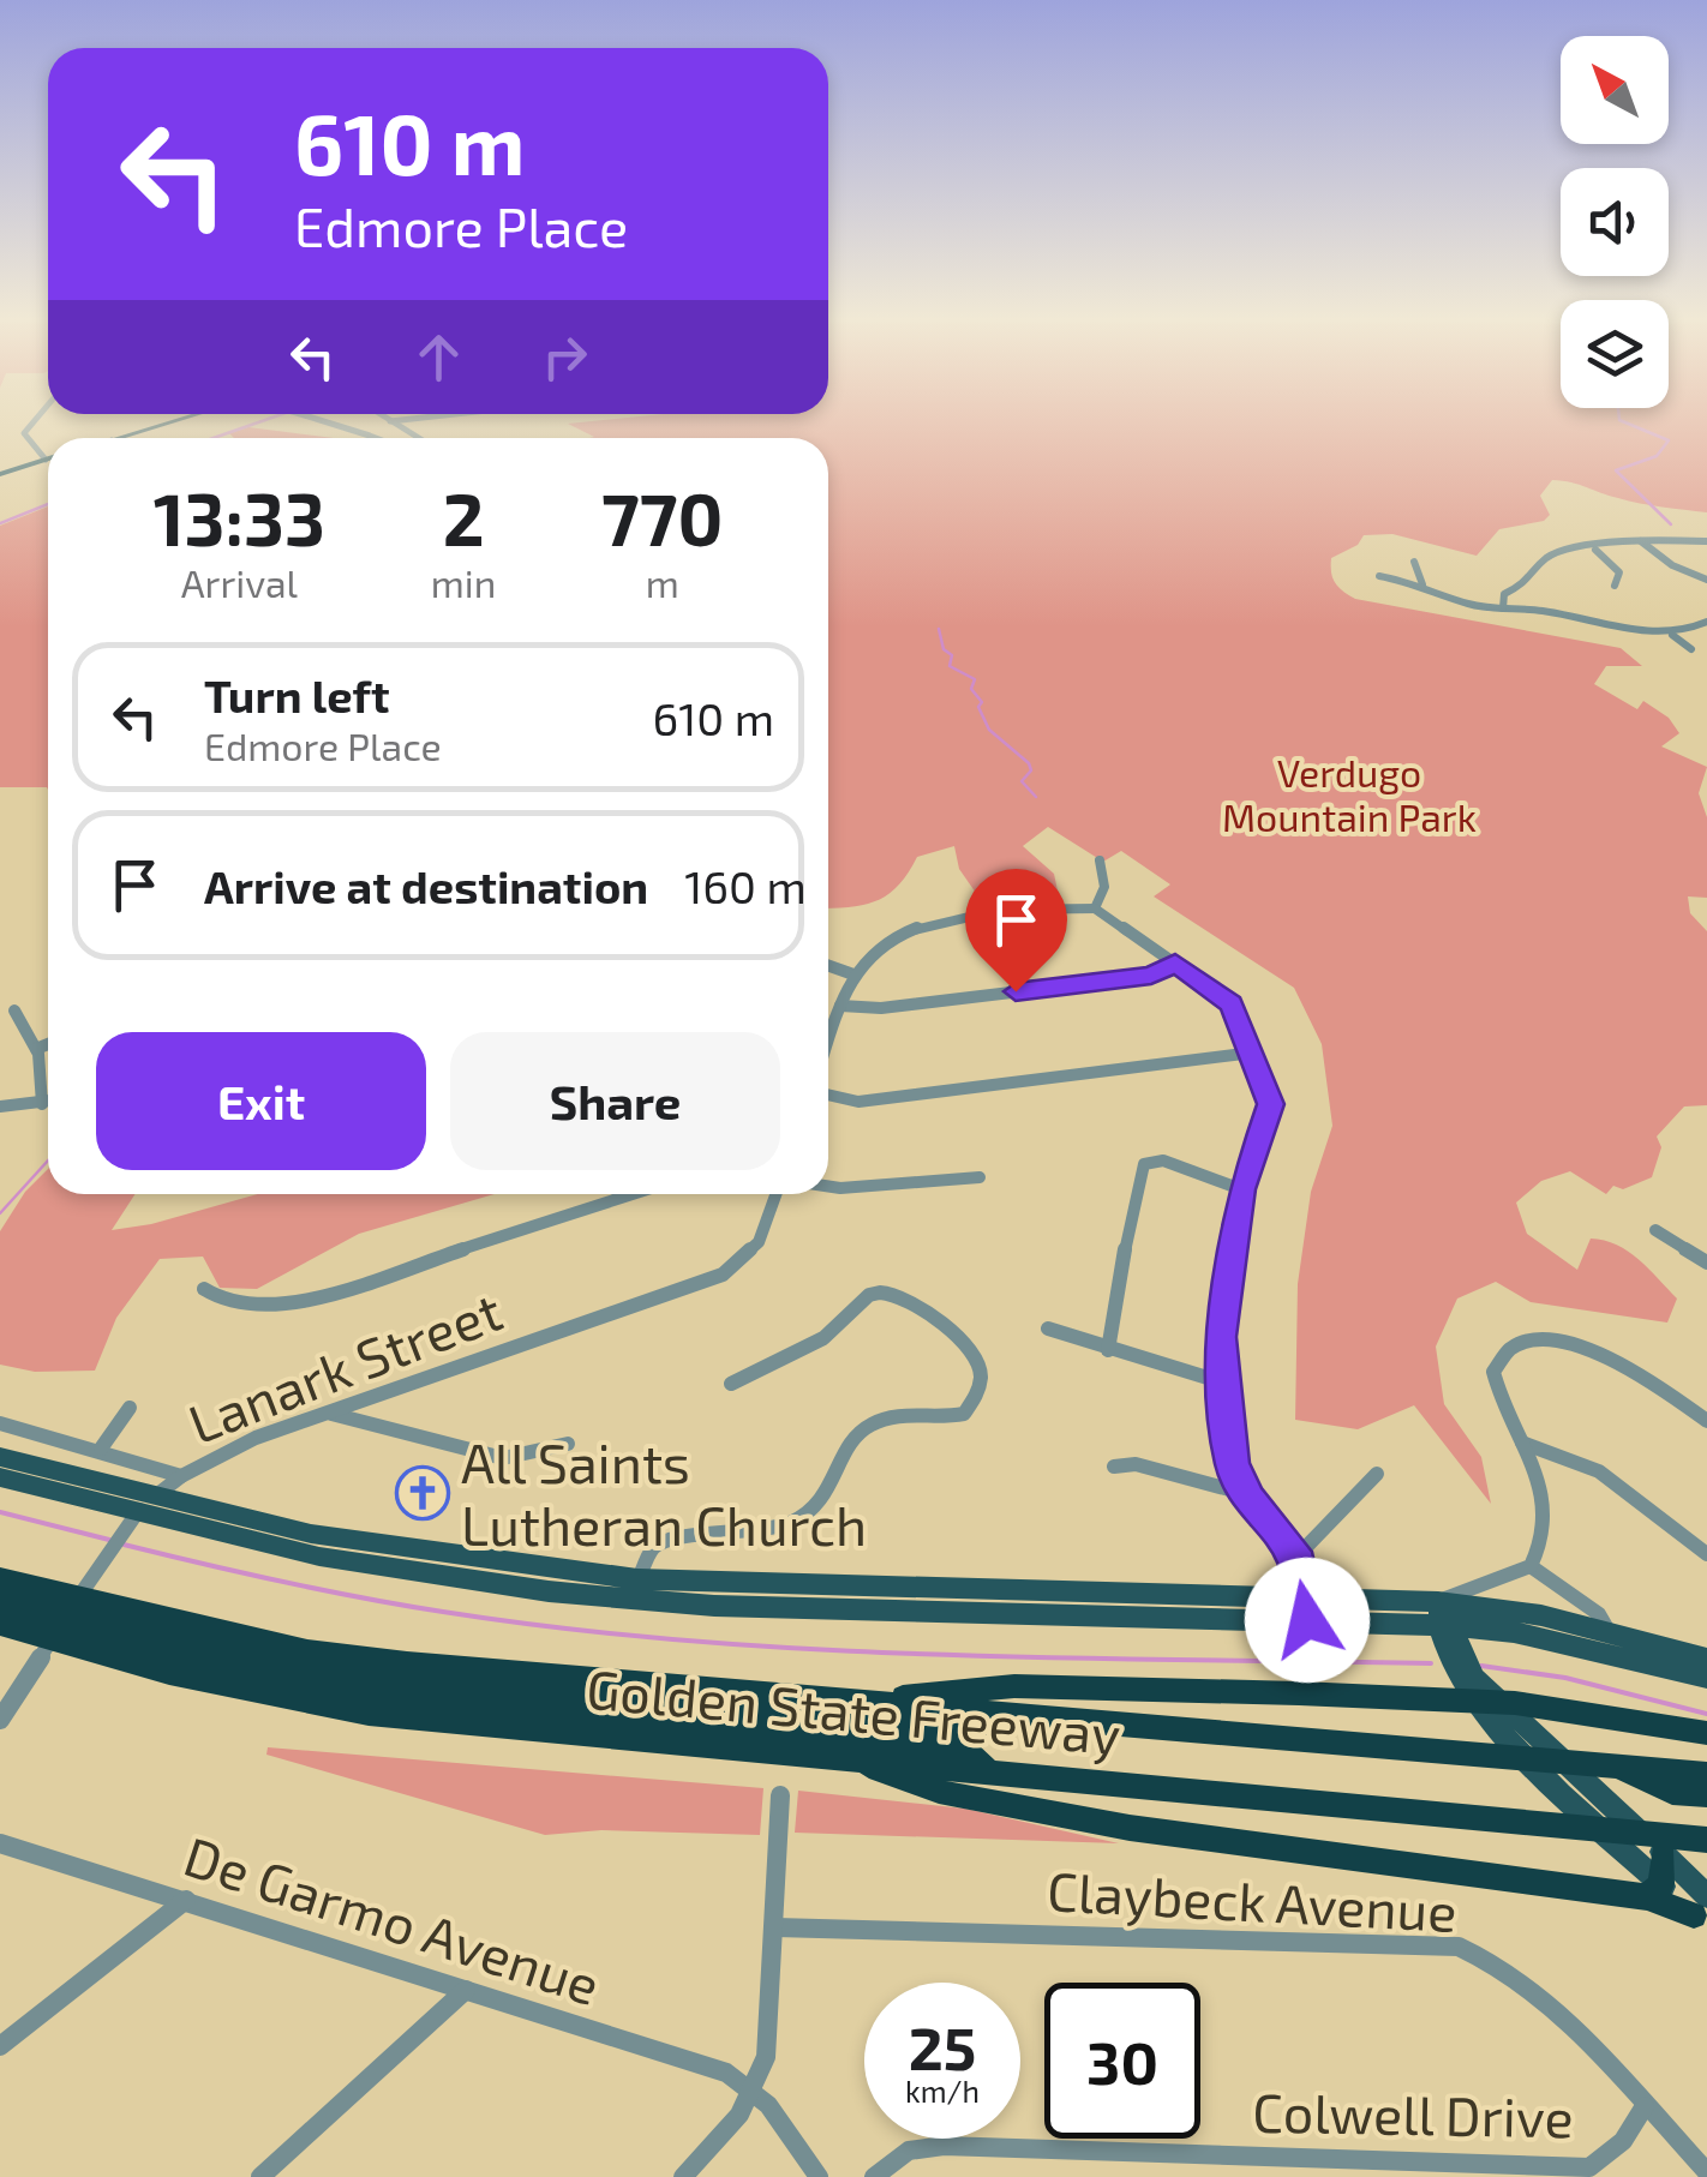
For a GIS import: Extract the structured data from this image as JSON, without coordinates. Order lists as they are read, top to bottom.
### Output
{
  "streets": {
    "highway": ["Golden State Freeway"],
    "street": [
      "Lanark Street",
      "Claybeck Avenue",
      "De Garmo Avenue",
      "Colwell Drive"
    ]
  },
  "crossings": [
    ["Claybeck Avenue", "Colwell Drive"]
  ],
  "parks": ["Verdugo Mountain Park"],
  "places": {
    "church": ["All Saints Lutheran Church"]
  },
  "north": "top left",
  "page": {
    "turn": ["610 m", "Edmore Place"],
    "eta": [
      "13:33",
      "Arrival",
      "2",
      "min",
      "770",
      "m"
    ],
    "list": [
      {
        "name": "Turn left",
        "note": "Edmore Place",
        "value": "610 m"
      },
      {
        "name": "Arrive at destination",
        "value": "160 m"
      }
    ],
    "buttons": ["Exit", "Share"],
    "speed": "25 km/h",
    "limit": "30"
  }
}
